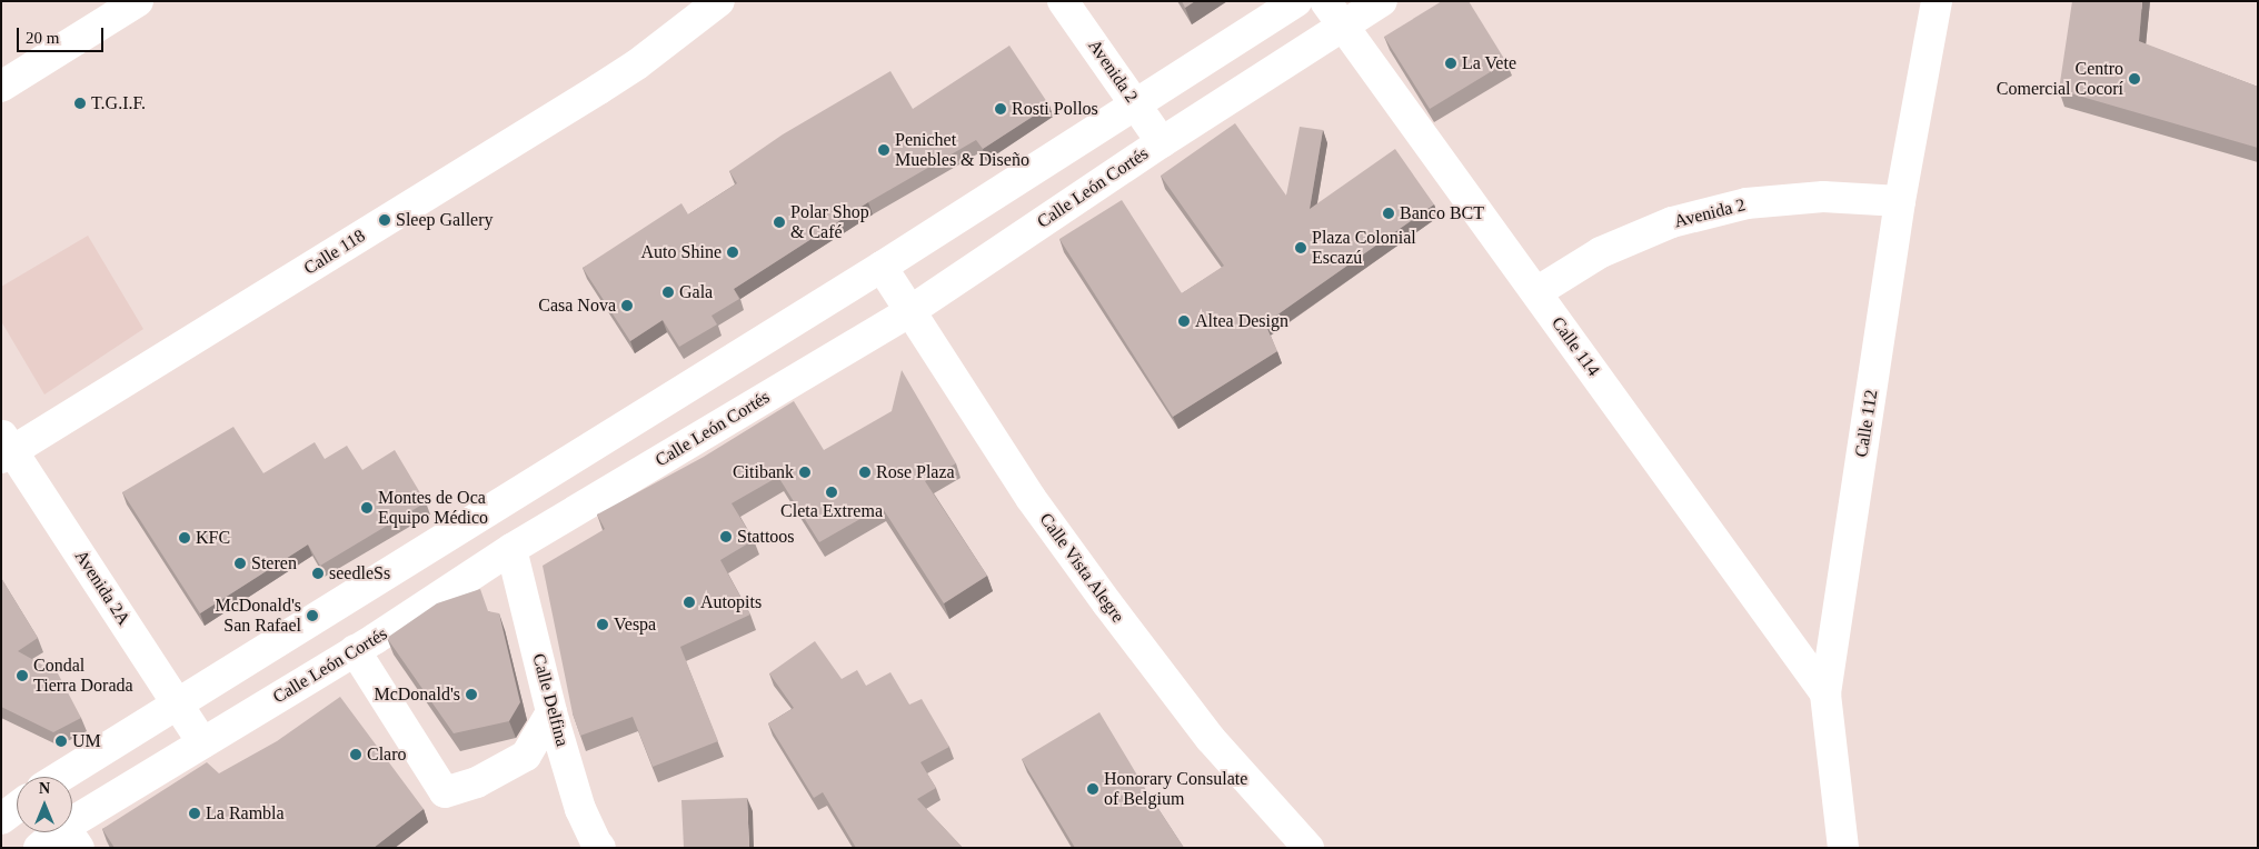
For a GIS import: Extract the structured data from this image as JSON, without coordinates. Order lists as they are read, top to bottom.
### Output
{
  "streets": {
    "street": [
      "Avenida 2",
      "Calle León Cortés",
      "Calle 118",
      "Calle 114",
      "Calle 112",
      "Calle Vista Alegre",
      "Avenida 2A",
      "Calle Delfina"
    ]
  },
  "crossings": [
    ["Avenida 2", "Calle León Cortés"],
    ["Avenida 2", "Calle 114"],
    ["Avenida 2", "Calle 112"],
    ["Calle León Cortés", "Calle 114"],
    ["Calle León Cortés", "Calle Vista Alegre"],
    ["Calle León Cortés", "Avenida 2A"],
    ["Calle León Cortés", "Calle Delfina"],
    ["Calle 118", "Avenida 2A"],
    ["Calle 114", "Calle 112"]
  ],
  "places": [
    "La Vete",
    "Centro Comercial Cocorí",
    "T.G.I.F.",
    "Rosti Pollos",
    "Penichet Muebles & Diseño",
    "Banco BCT",
    "Sleep Gallery",
    "Polar Shop & Café",
    "Plaza Colonial Escazú",
    "Auto Shine",
    "Gala",
    "Casa Nova",
    "Altea Design",
    "Citibank",
    "Rose Plaza",
    "Cleta Extrema",
    "Montes de Oca Equipo Médico",
    "Stattoos",
    "KFC",
    "Steren",
    "seedleSs",
    "Autopits",
    "McDonald's San Rafael",
    "Vespa",
    "Condal Tierra Dorada",
    "McDonald's",
    "UM",
    "Claro",
    "Honorary Consulate of Belgium",
    "La Rambla"
  ],
  "scale_bar": "20 m",
  "north": "top"
}
